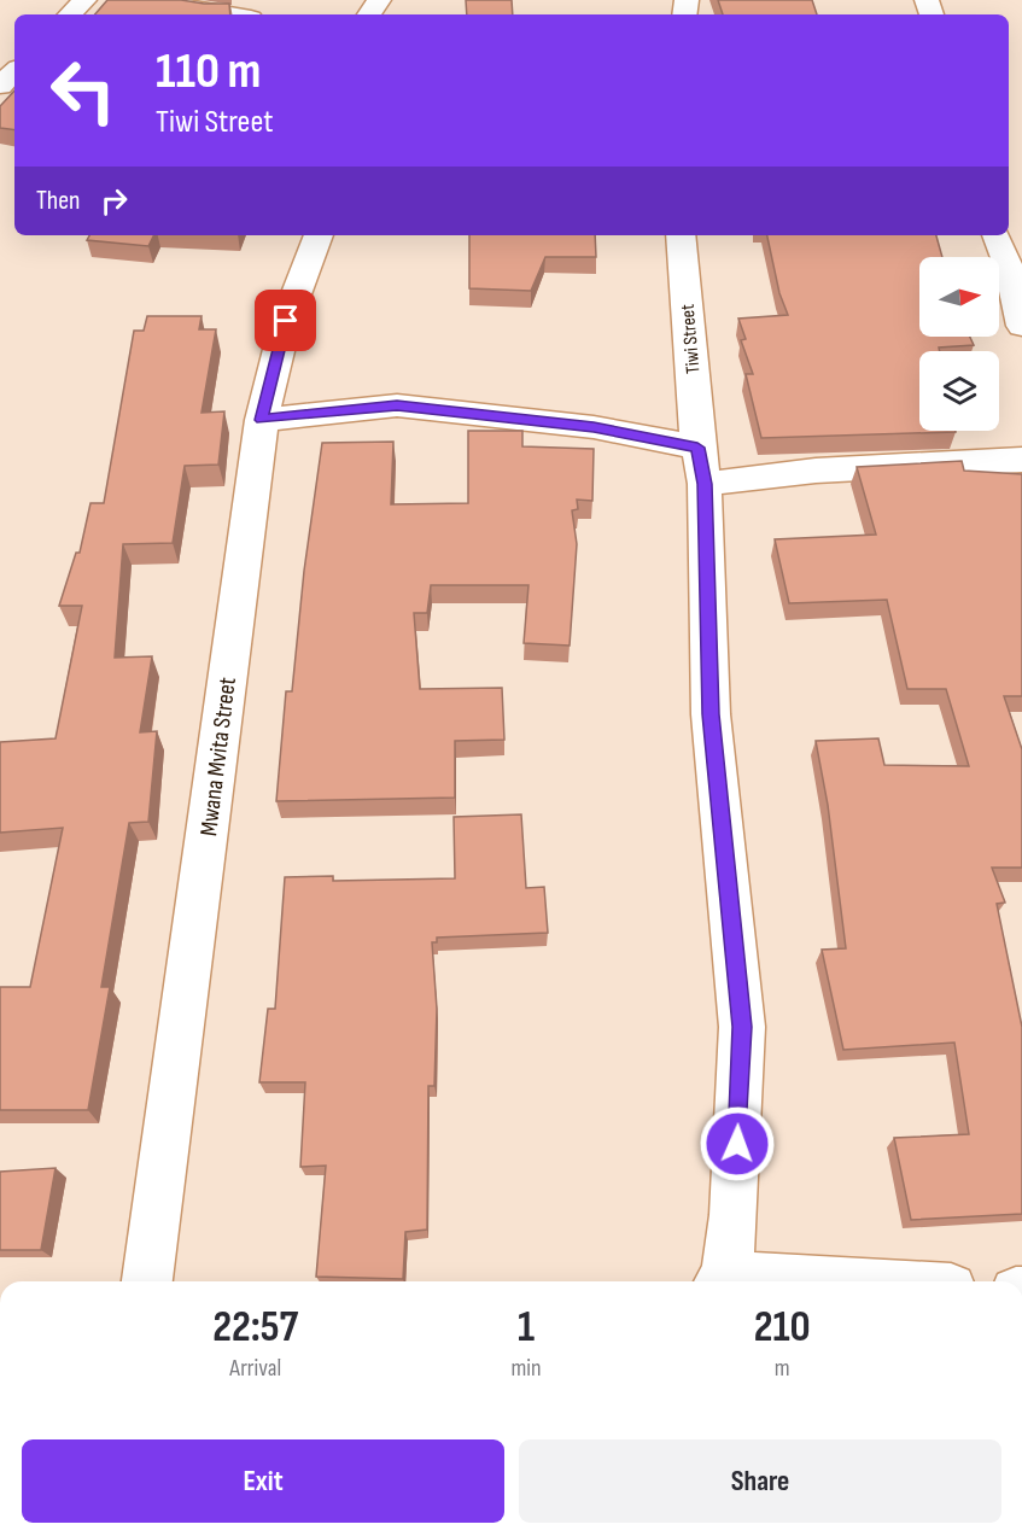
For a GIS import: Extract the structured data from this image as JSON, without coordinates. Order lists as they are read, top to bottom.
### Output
{
  "streets": {
    "street": ["Tiwi Street", "Mwana Mvita Street"]
  },
  "north": "right",
  "page": {
    "turn": ["110 m", "Tiwi Street"],
    "then": "Then",
    "eta": [
      "22:57",
      "Arrival",
      "1",
      "min",
      "210",
      "m"
    ],
    "buttons": ["Exit", "Share"]
  }
}
